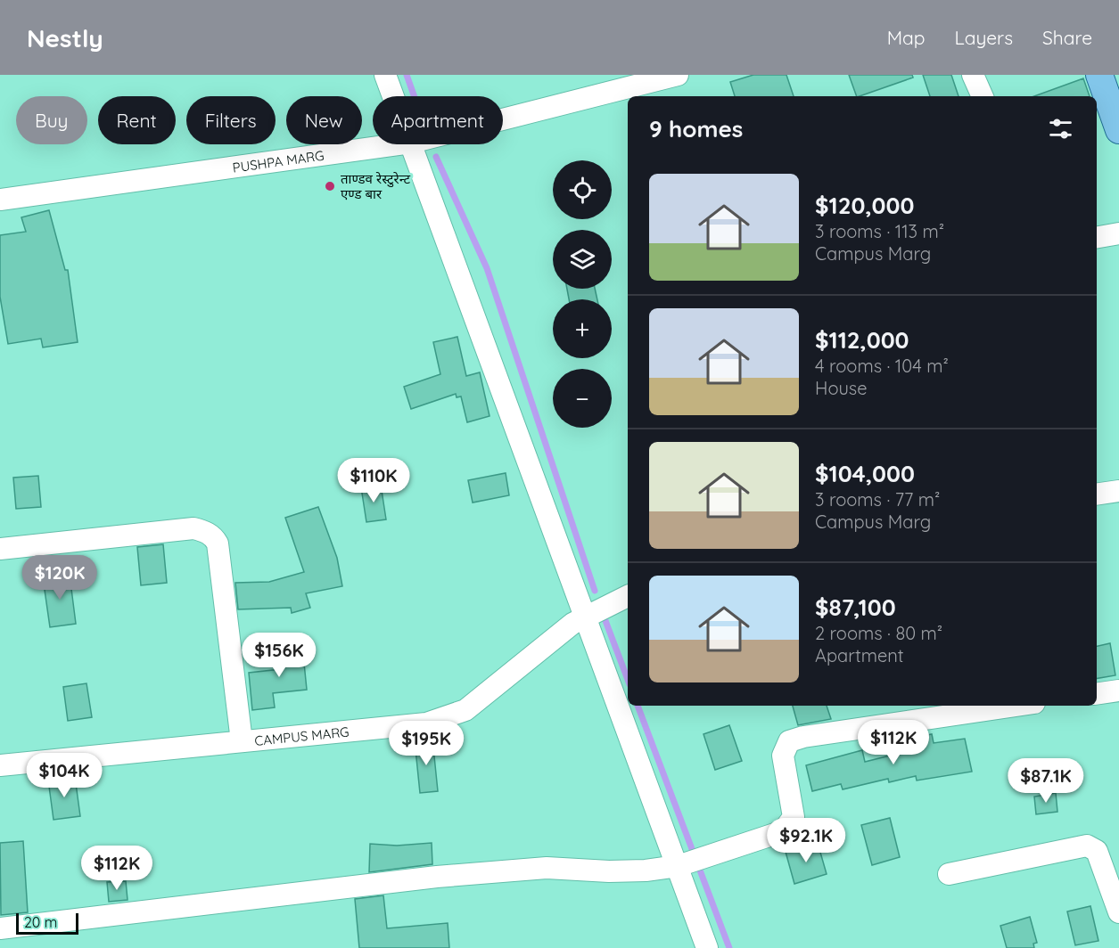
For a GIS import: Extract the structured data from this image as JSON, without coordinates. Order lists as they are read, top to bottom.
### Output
{
  "streets": {
    "street": ["PUSHPA MARG", "CAMPUS MARG"]
  },
  "places": ["ताण्डव रेस्टुरेन्ट एण्ड बार"],
  "scale_bar": "20 m",
  "page": {
    "header": "Nestly",
    "nav": ["Map", "Layers", "Share"],
    "chip": [
      "Buy",
      "Rent",
      "Filters",
      "New",
      "Apartment"
    ],
    "heading": "9 homes",
    "map_buttons": ["+", "−"],
    "list": [
      {
        "name": "$120,000",
        "note": "3 rooms · 113 m² · Campus Marg"
      },
      {
        "name": "$112,000",
        "note": "4 rooms · 104 m² · House"
      },
      {
        "name": "$104,000",
        "note": "3 rooms · 77 m² · Campus Marg"
      },
      {
        "name": "$87,100",
        "note": "2 rooms · 80 m² · Apartment"
      }
    ],
    "price": [
      "$110K",
      "$120K",
      "$156K",
      "$112K",
      "$195K",
      "$104K",
      "$87.1K",
      "$92.1K",
      "$112K"
    ],
    "scale": "20 m"
  }
}
